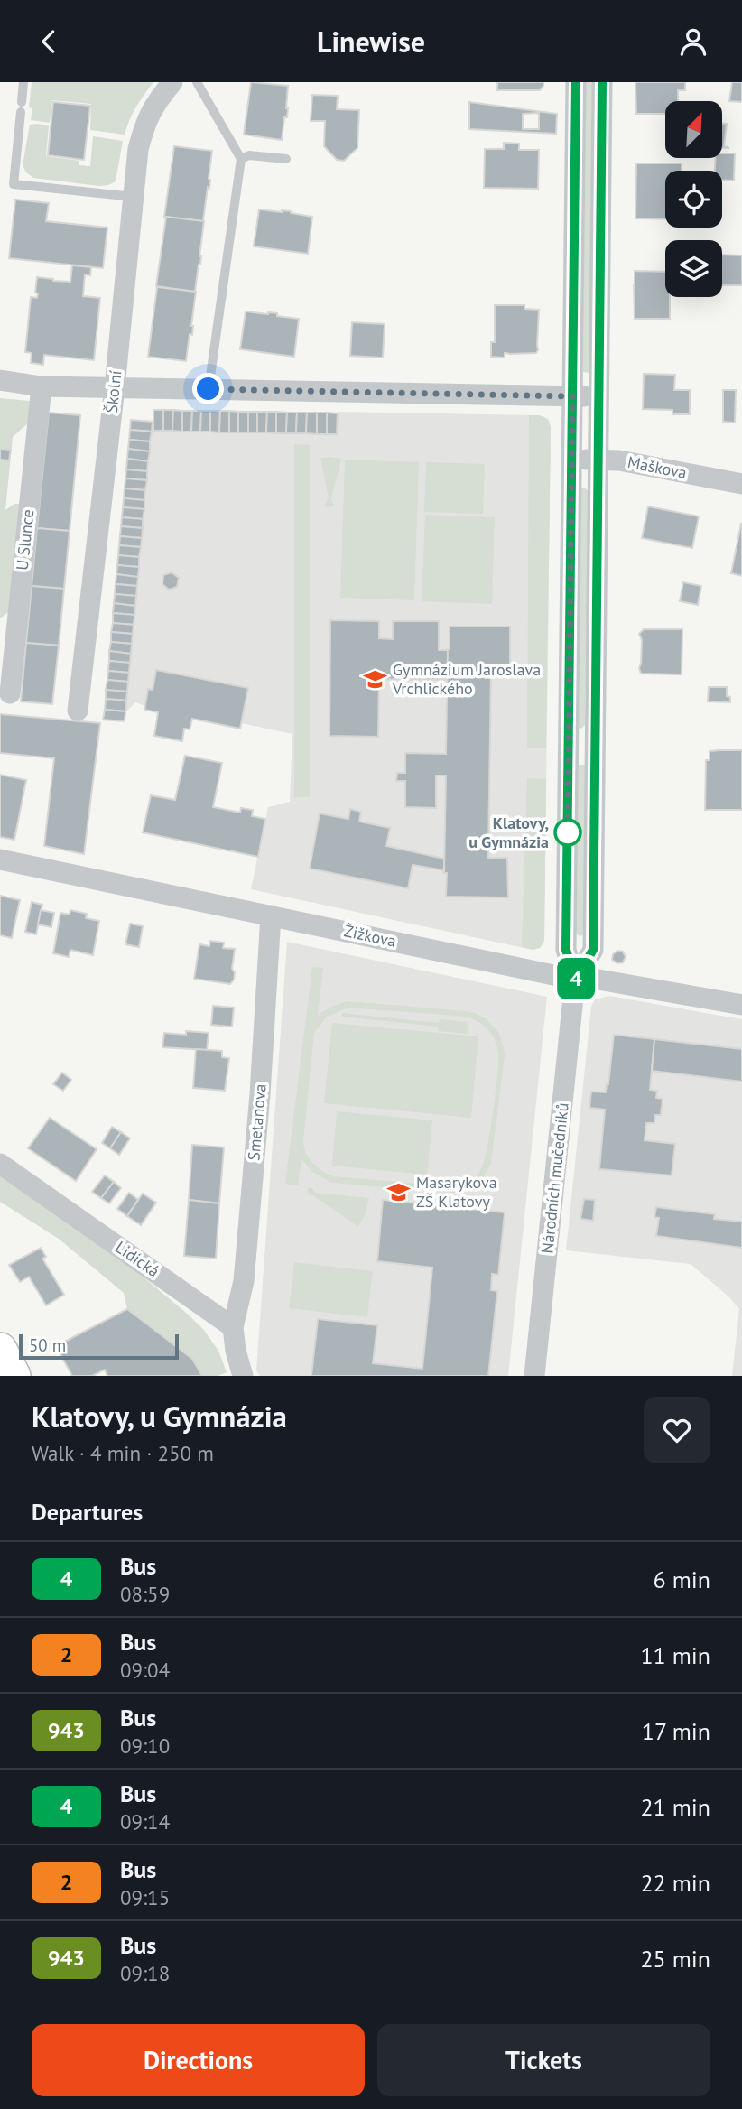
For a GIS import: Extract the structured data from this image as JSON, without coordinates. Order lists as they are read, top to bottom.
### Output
{
  "streets": {
    "street": [
      "Školní",
      "Maškova",
      "U Slunce",
      "Žižkova",
      "Smetanova",
      "Národních mučedníků",
      "Lidická"
    ]
  },
  "crossings": [
    ["Maškova", "Národních mučedníků"],
    ["Žižkova", "Smetanova"],
    ["Žižkova", "Národních mučedníků"],
    ["Smetanova", "Lidická"]
  ],
  "places": {
    "school or university": ["Gymnázium Jaroslava Vrchlického", "Masarykova ZŠ Klatovy"],
    "other": ["Klatovy, u Gymnázia"]
  },
  "lines": ["bus line 4"],
  "scale_bar": "50 m",
  "north": "top right",
  "page": {
    "header": "Linewise",
    "on_map": "4",
    "scale": "50 m",
    "heading": [
      ["Klatovy, u Gymnázia", "Walk · 4 min · 250 m"],
      "Departures"
    ],
    "list": [
      {
        "mark": "4",
        "name": "Bus",
        "note": "08:59",
        "value": "6 min"
      },
      {
        "mark": "2",
        "name": "Bus",
        "note": "09:04",
        "value": "11 min"
      },
      {
        "mark": "943",
        "name": "Bus",
        "note": "09:10",
        "value": "17 min"
      },
      {
        "mark": "4",
        "name": "Bus",
        "note": "09:14",
        "value": "21 min"
      },
      {
        "mark": "2",
        "name": "Bus",
        "note": "09:15",
        "value": "22 min"
      },
      {
        "mark": "943",
        "name": "Bus",
        "note": "09:18",
        "value": "25 min"
      }
    ],
    "buttons": ["Directions", "Tickets"]
  }
}
